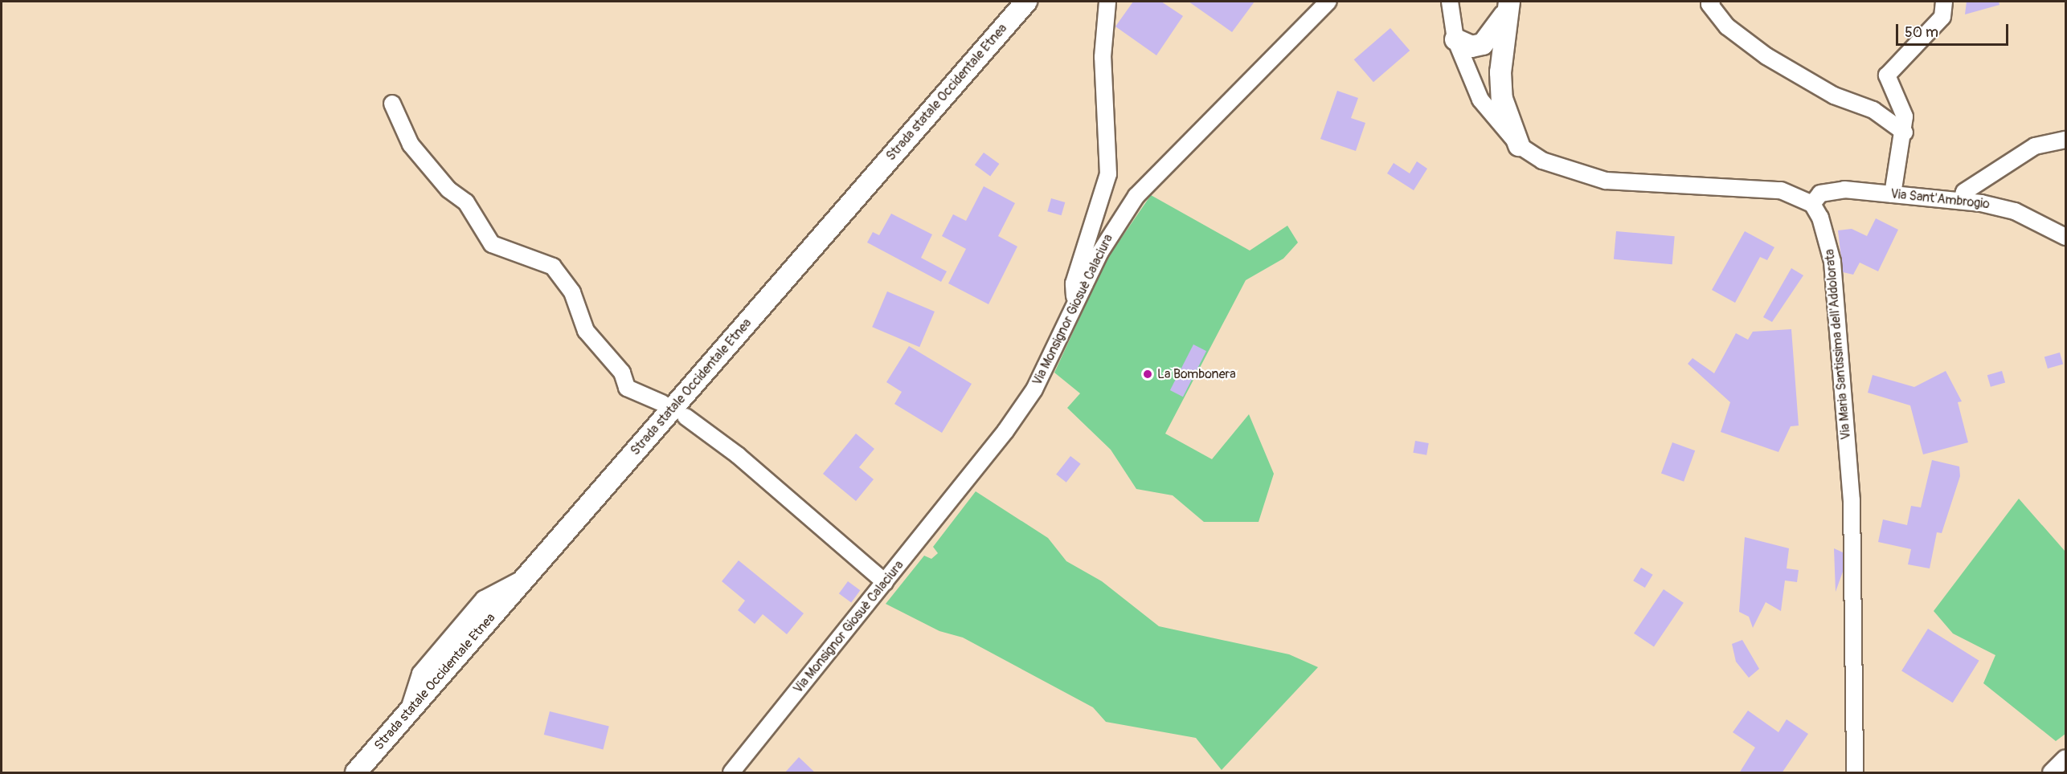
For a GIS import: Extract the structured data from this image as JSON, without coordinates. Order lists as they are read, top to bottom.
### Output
{
  "streets": {
    "main road": ["Strada statale Occidentale Etnea"],
    "street": ["Via Sant'Ambrogio", "Via Monsignor Giosuè Calaciura", "Via Maria Santissima dell'Addolorata"]
  },
  "crossings": [
    ["Via Sant'Ambrogio", "Via Maria Santissima dell'Addolorata"]
  ],
  "places": ["La Bombonera"],
  "scale_bar": "50 m"
}
